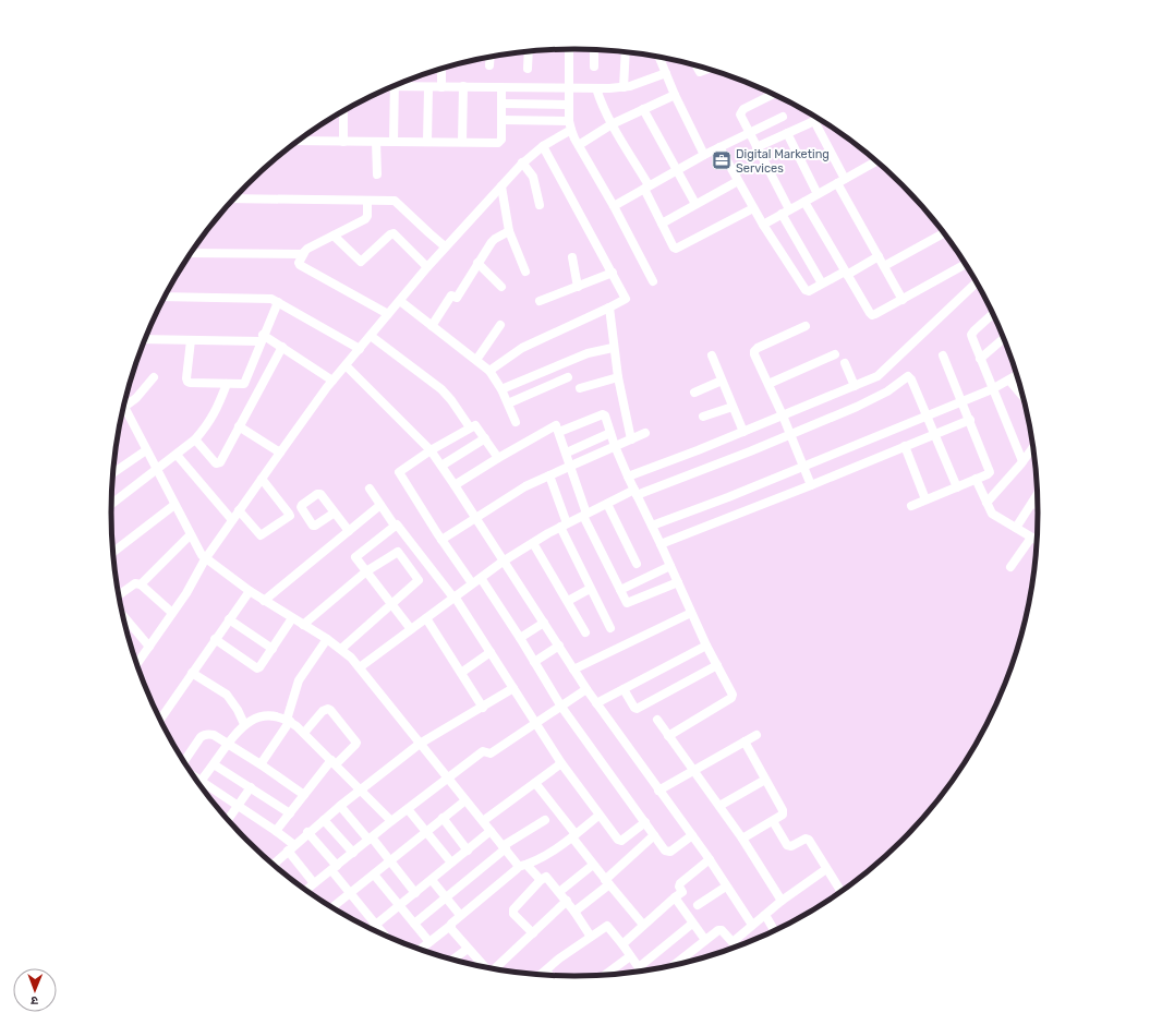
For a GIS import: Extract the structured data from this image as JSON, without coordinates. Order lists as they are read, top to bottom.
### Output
{
  "places": {
    "office": ["Digital Marketing Services"]
  },
  "north": "bottom"
}
